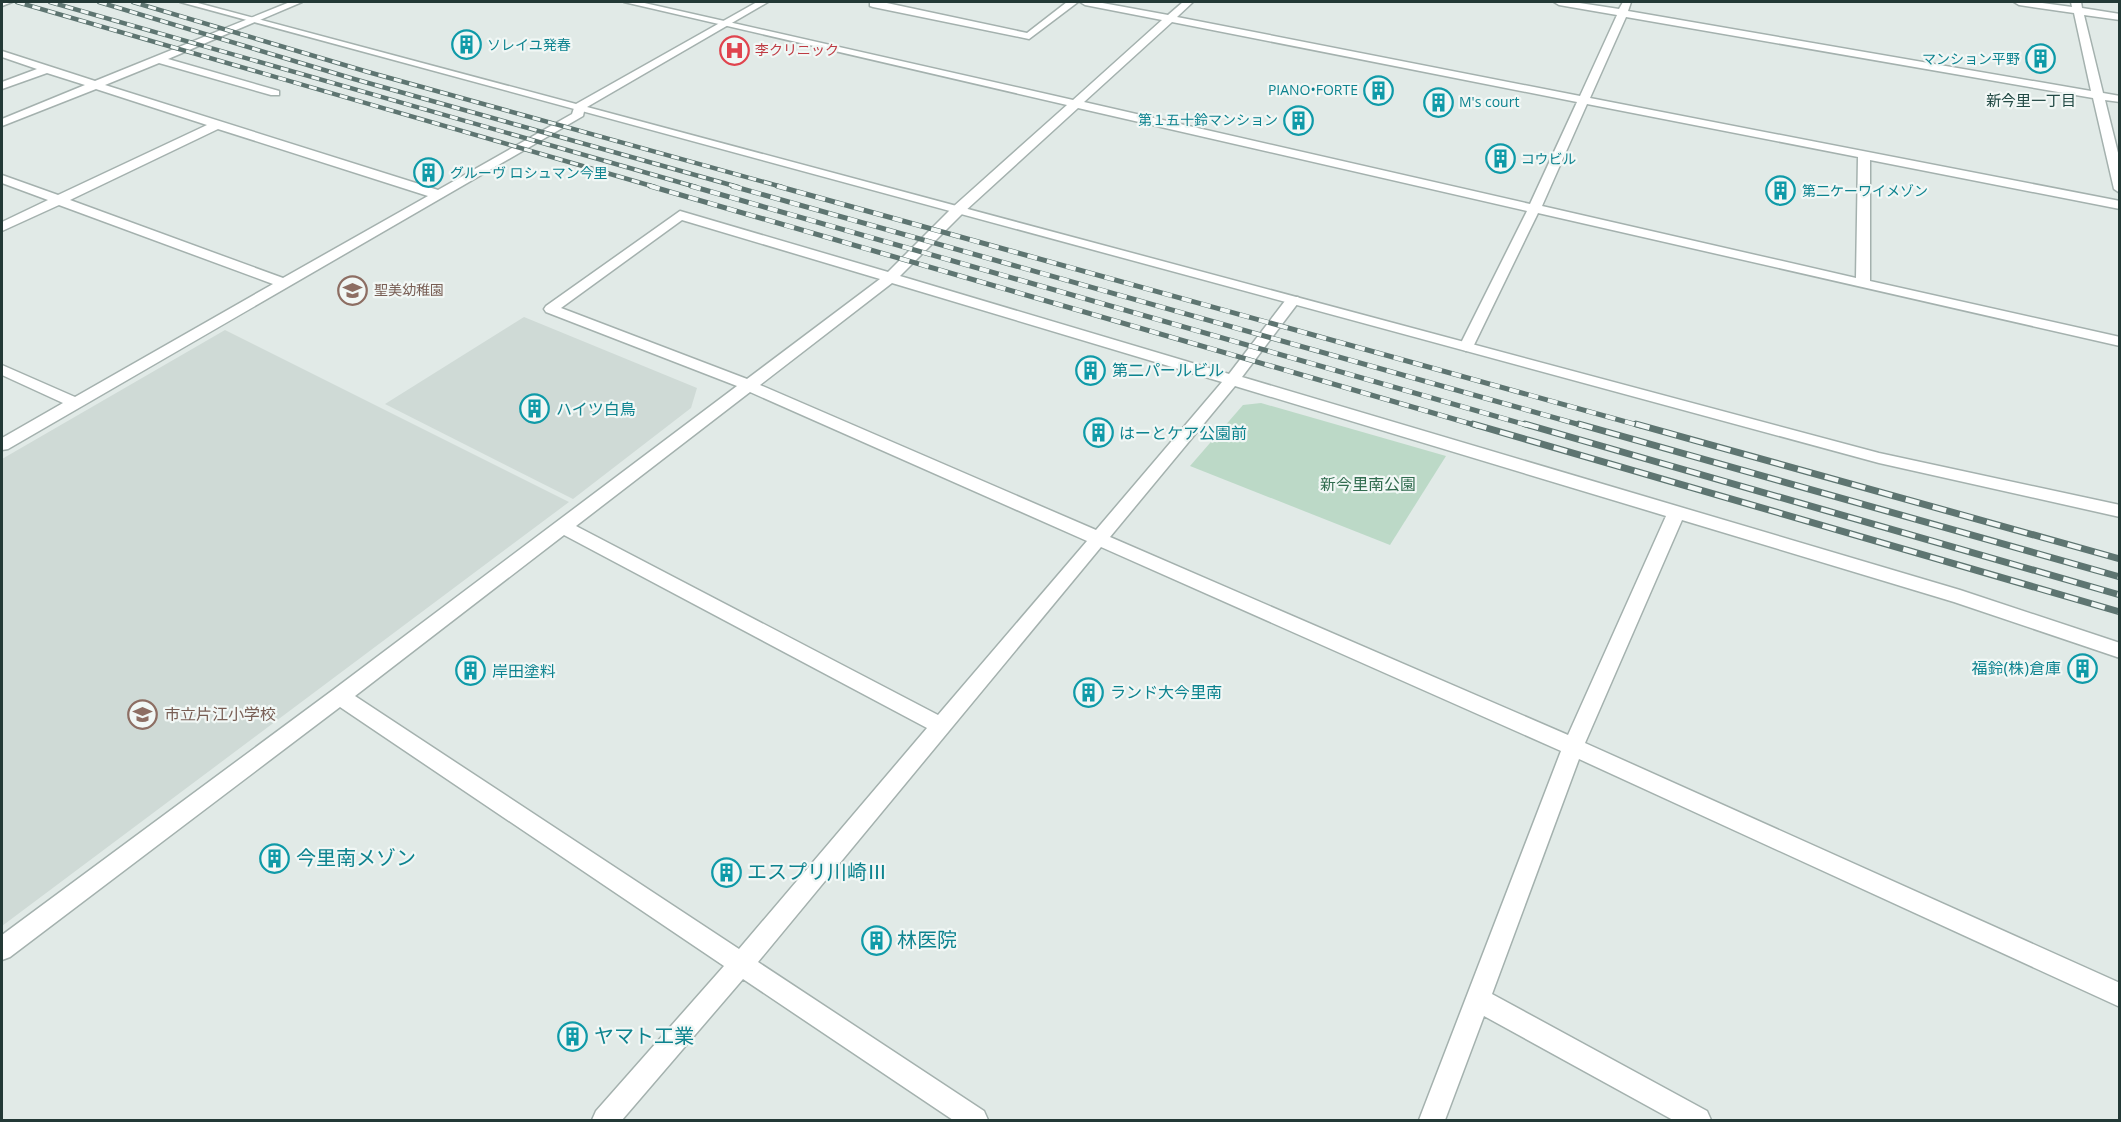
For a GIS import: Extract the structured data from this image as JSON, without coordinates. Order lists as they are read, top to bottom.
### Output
{
  "districts": ["新今里一丁目"],
  "parks": ["新今里南公園"],
  "places": {
    "building": [
      "ソレイユ発春",
      "マンション平野",
      "PIANO•FORTE",
      "M's court",
      "第１五十鈴マンション",
      "コウビル",
      "グルーヴ ロシュマン今里",
      "第二ケーワイメゾン",
      "第二パールビル",
      "ハイツ白鳥",
      "はーとケア公園前",
      "福鈴(株)倉庫",
      "岸田塗料",
      "ランド大今里南",
      "今里南メゾン",
      "エスプリ川崎Ⅲ",
      "林医院",
      "ヤマト工業"
    ],
    "hospital": ["李クリニック"],
    "school or university": ["聖美幼稚園", "市立片江小学校"]
  }
}
